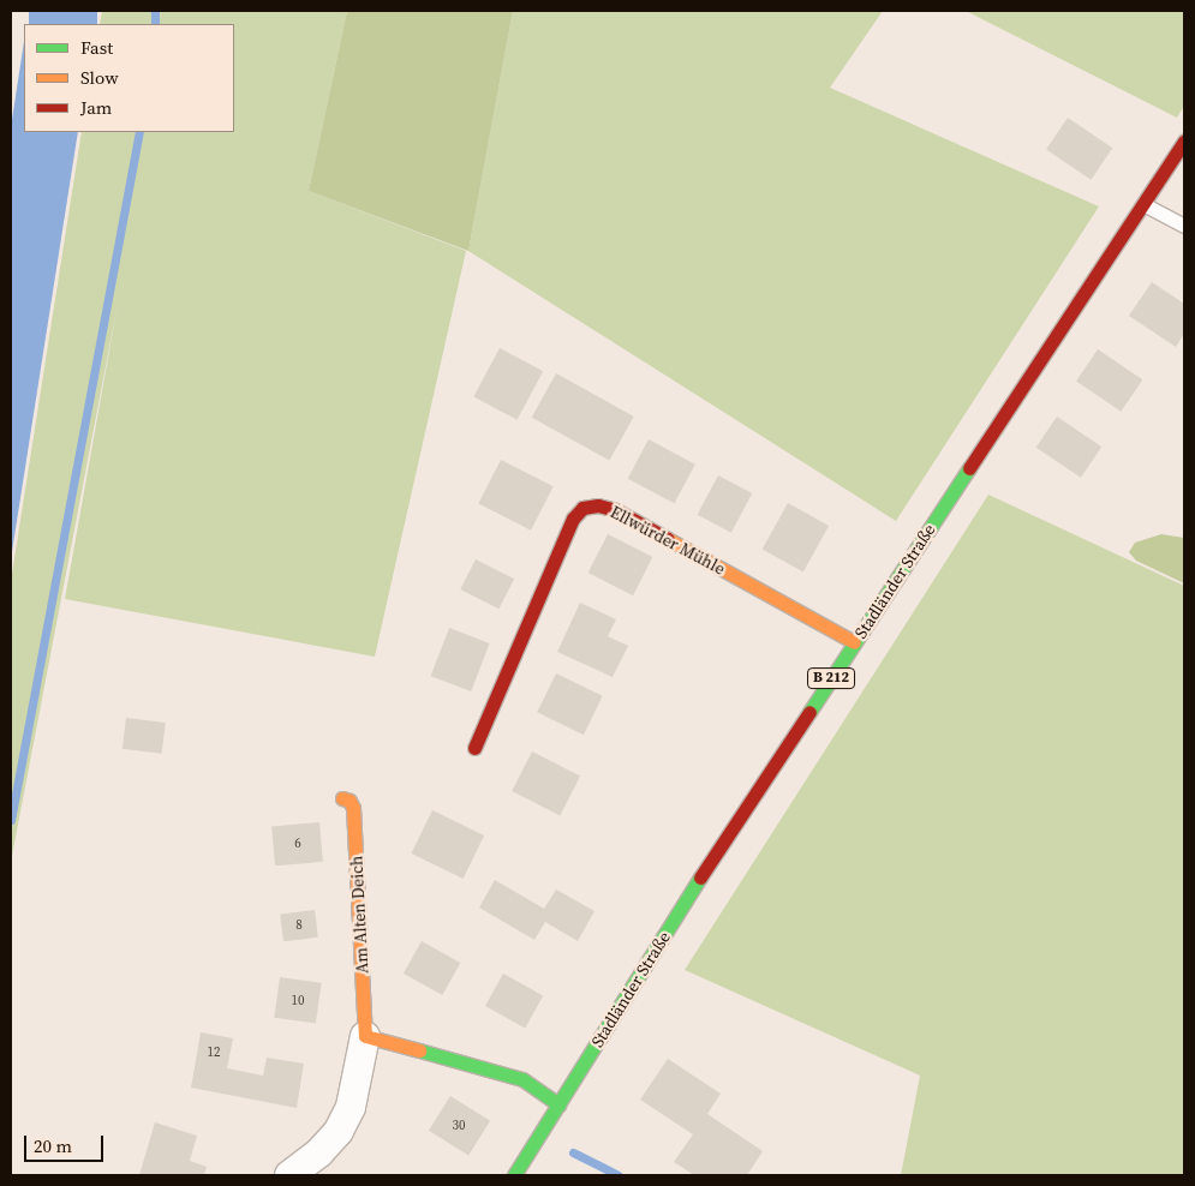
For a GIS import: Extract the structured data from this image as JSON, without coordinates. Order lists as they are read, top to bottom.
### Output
{
  "streets": {
    "main road": [
      "Ellwürder Mühle",
      "Stadländer Straße",
      "B 212",
      "Am Alten Deich"
    ]
  },
  "crossings": [
    ["Ellwürder Mühle", "Stadländer Straße"]
  ],
  "house_numbers": [
    "6",
    "8",
    "10",
    "12",
    "30"
  ],
  "legend": ["Fast", "Slow", "Jam"],
  "scale_bar": "20 m"
}
